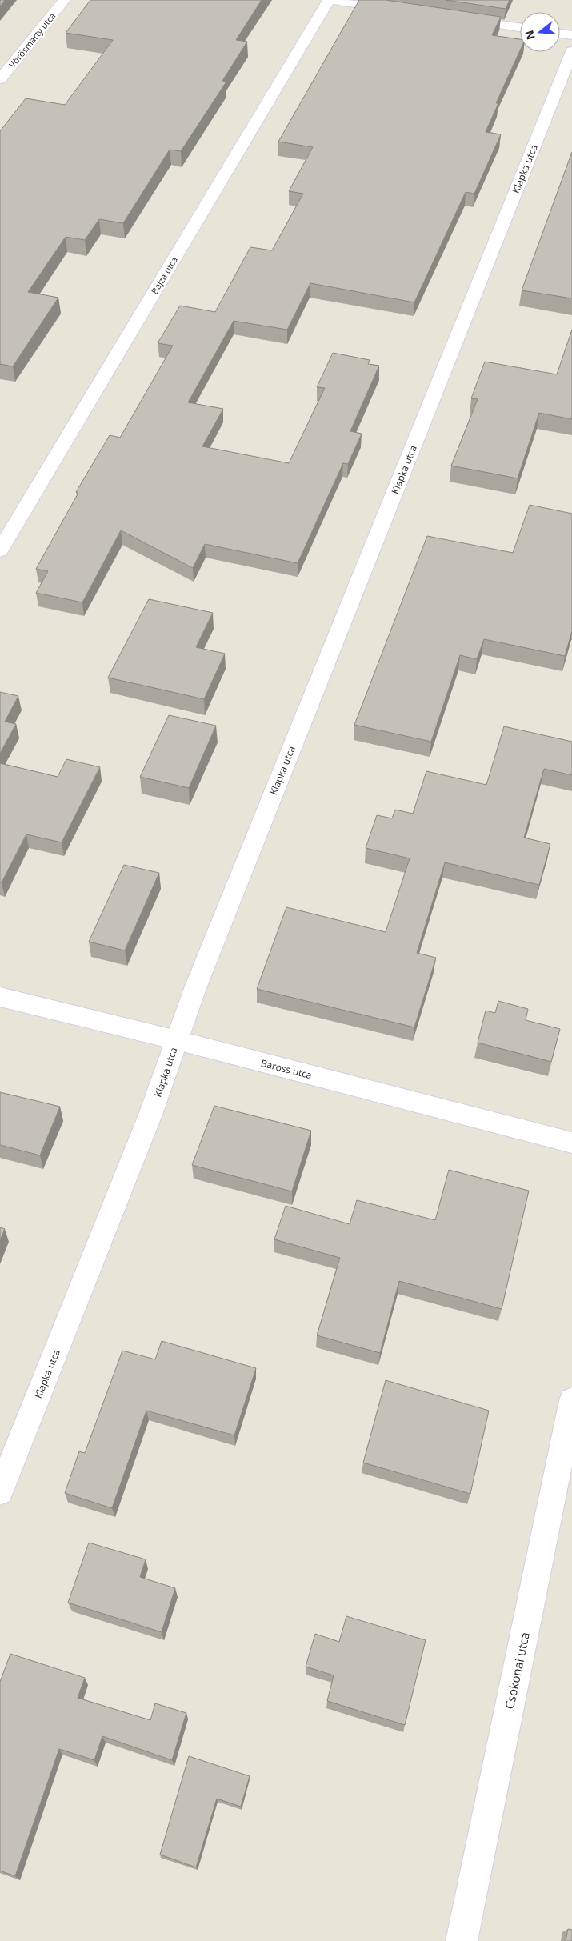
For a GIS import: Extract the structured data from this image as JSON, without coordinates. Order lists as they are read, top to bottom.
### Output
{
  "streets": {
    "street": [
      "Vörösmarty utca",
      "Klapka utca",
      "Bajza utca",
      "Baross utca",
      "Csokonai utca"
    ]
  },
  "crossings": [
    ["Klapka utca", "Baross utca"]
  ],
  "north": "left"
}
